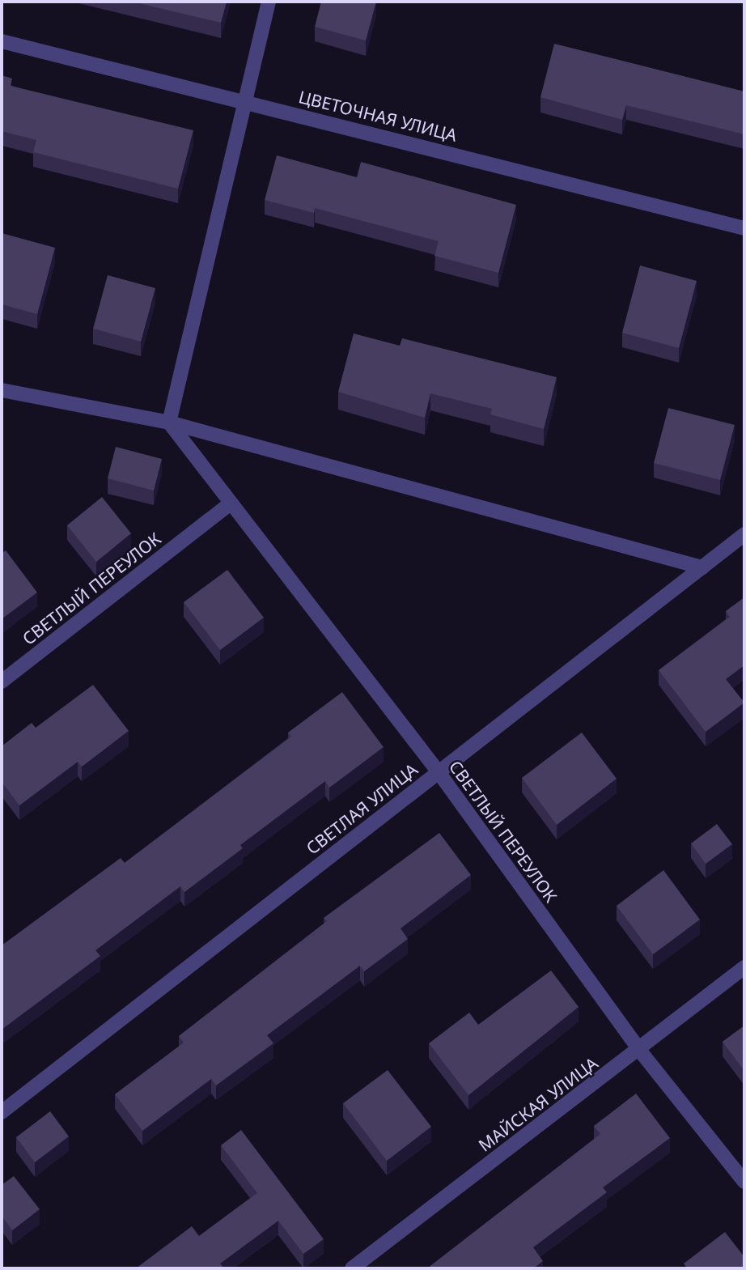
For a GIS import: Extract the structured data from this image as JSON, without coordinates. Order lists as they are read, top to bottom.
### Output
{
  "streets": {
    "street": [
      "ЦВЕТОЧНАЯ УЛИЦА",
      "СВЕТЛЫЙ ПЕРЕУЛОК",
      "СВЕТЛАЯ УЛИЦА",
      "МАЙСКАЯ УЛИЦА"
    ]
  },
  "crossings": [
    ["СВЕТЛЫЙ ПЕРЕУЛОК", "СВЕТЛАЯ УЛИЦА"],
    ["СВЕТЛЫЙ ПЕРЕУЛОК", "МАЙСКАЯ УЛИЦА"]
  ]
}
